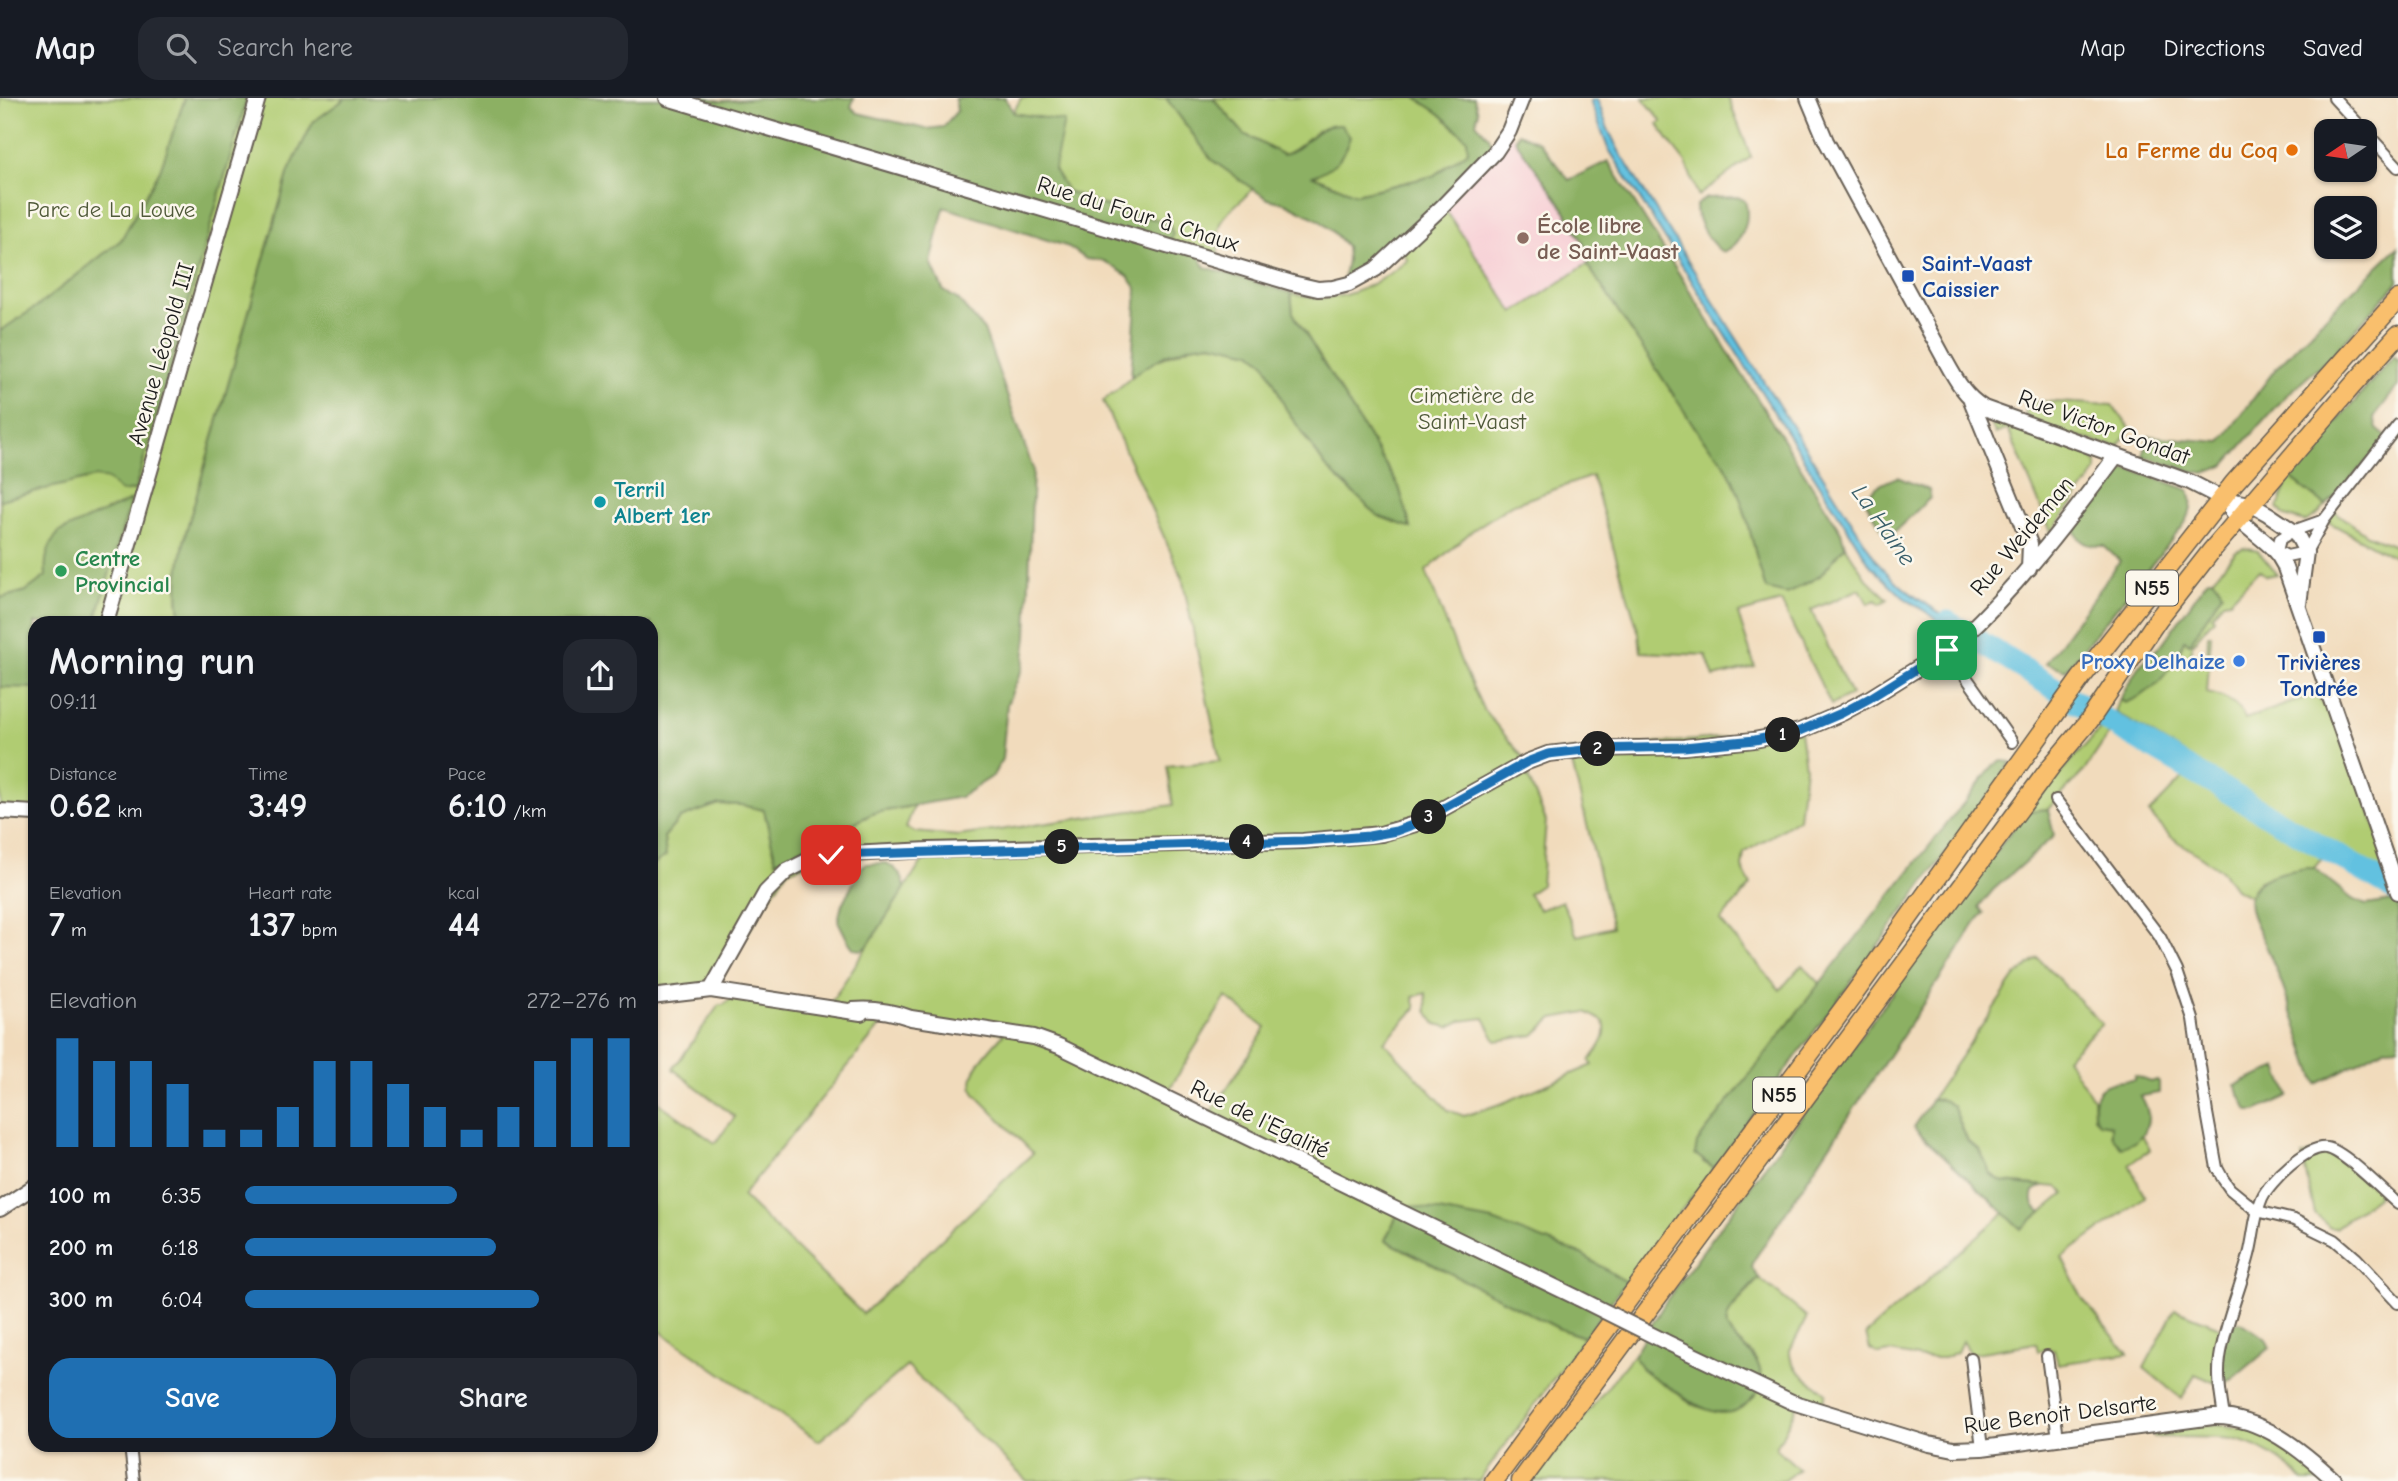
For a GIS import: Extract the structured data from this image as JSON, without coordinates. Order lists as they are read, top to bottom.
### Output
{
  "streets": {
    "highway": ["N55"],
    "street": [
      "Rue du Four à Chaux",
      "Avenue Léopold III",
      "Rue Victor Gondat",
      "Rue Weideman",
      "Rue de l'Egalité",
      "Rue Benoit Delsarte"
    ]
  },
  "crossings": [
    ["Rue Victor Gondat", "Rue Weideman"],
    ["Rue Victor Gondat", "N55"],
    ["Rue Weideman", "Rue de l'Egalité"],
    ["Rue de l'Egalité", "Rue Benoit Delsarte"]
  ],
  "water": ["La Haine"],
  "parks": ["Parc de La Louve", "Cimetière de Saint-Vaast"],
  "places": {
    "other": [
      "La Ferme du Coq",
      "École libre de Saint-Vaast",
      "Terril Albert 1er",
      "Centre Provincial",
      "Proxy Delhaize"
    ],
    "transit": ["Saint-Vaast Caissier", "Trivières Tondrée"]
  },
  "north": "left",
  "page": {
    "header": "Map",
    "search": "Search here",
    "nav": ["Map", "Directions", "Saved"],
    "heading": ["Morning run", "09:11"],
    "pins": [
      "1",
      "2",
      "3",
      "4",
      "5"
    ],
    "stats": [
      ["Distance", "0.62 km"],
      ["Time", "3:49"],
      ["Pace", "6:10 /km"],
      ["Elevation", "7 m"],
      ["Heart rate", "137 bpm"],
      ["kcal", "44"]
    ],
    "chart": ["Elevation", "272–276 m"],
    "list": [
      {
        "name": "100 m",
        "note": "6:35"
      },
      {
        "name": "200 m",
        "note": "6:18"
      },
      {
        "name": "300 m",
        "note": "6:04"
      }
    ],
    "buttons": ["Save", "Share"]
  }
}
